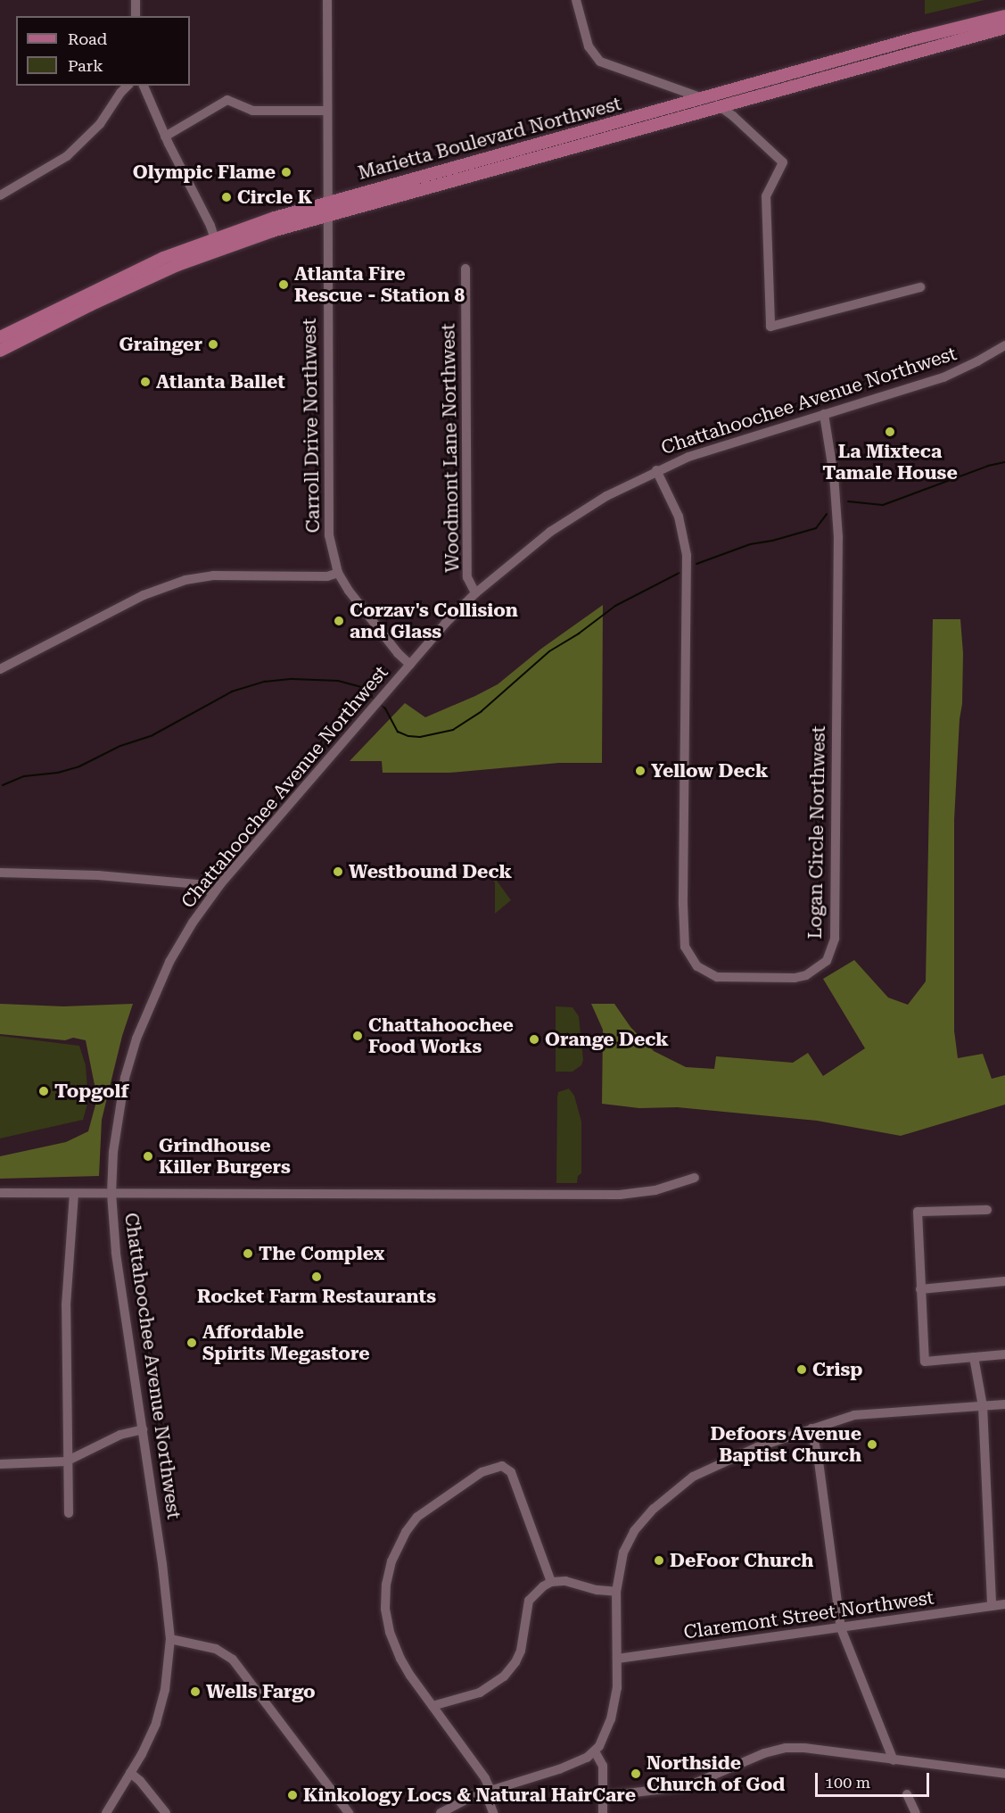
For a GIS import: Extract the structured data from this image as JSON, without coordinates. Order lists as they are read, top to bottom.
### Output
{
  "streets": {
    "main road": ["Marietta Boulevard Northwest"],
    "street": [
      "Chattahoochee Avenue Northwest",
      "Carroll Drive Northwest",
      "Woodmont Lane Northwest",
      "Logan Circle Northwest",
      "Claremont Street Northwest"
    ]
  },
  "crossings": [
    ["Marietta Boulevard Northwest", "Carroll Drive Northwest"],
    ["Chattahoochee Avenue Northwest", "Carroll Drive Northwest"],
    ["Chattahoochee Avenue Northwest", "Woodmont Lane Northwest"],
    ["Chattahoochee Avenue Northwest", "Logan Circle Northwest"]
  ],
  "places": [
    "Olympic Flame",
    "Circle K",
    "Atlanta Fire Rescue - Station 8",
    "Grainger",
    "Atlanta Ballet",
    "La Mixteca Tamale House",
    "Corzav's Collision and Glass",
    "Yellow Deck",
    "Westbound Deck",
    "Chattahoochee Food Works",
    "Orange Deck",
    "Topgolf",
    "Grindhouse Killer Burgers",
    "The Complex",
    "Rocket Farm Restaurants",
    "Affordable Spirits Megastore",
    "Crisp",
    "Defoors Avenue Baptist Church",
    "DeFoor Church",
    "Wells Fargo",
    "Northside Church of God",
    "Kinkology Locs & Natural HairCare"
  ],
  "legend": ["Road", "Park"],
  "scale_bar": "100 m"
}
